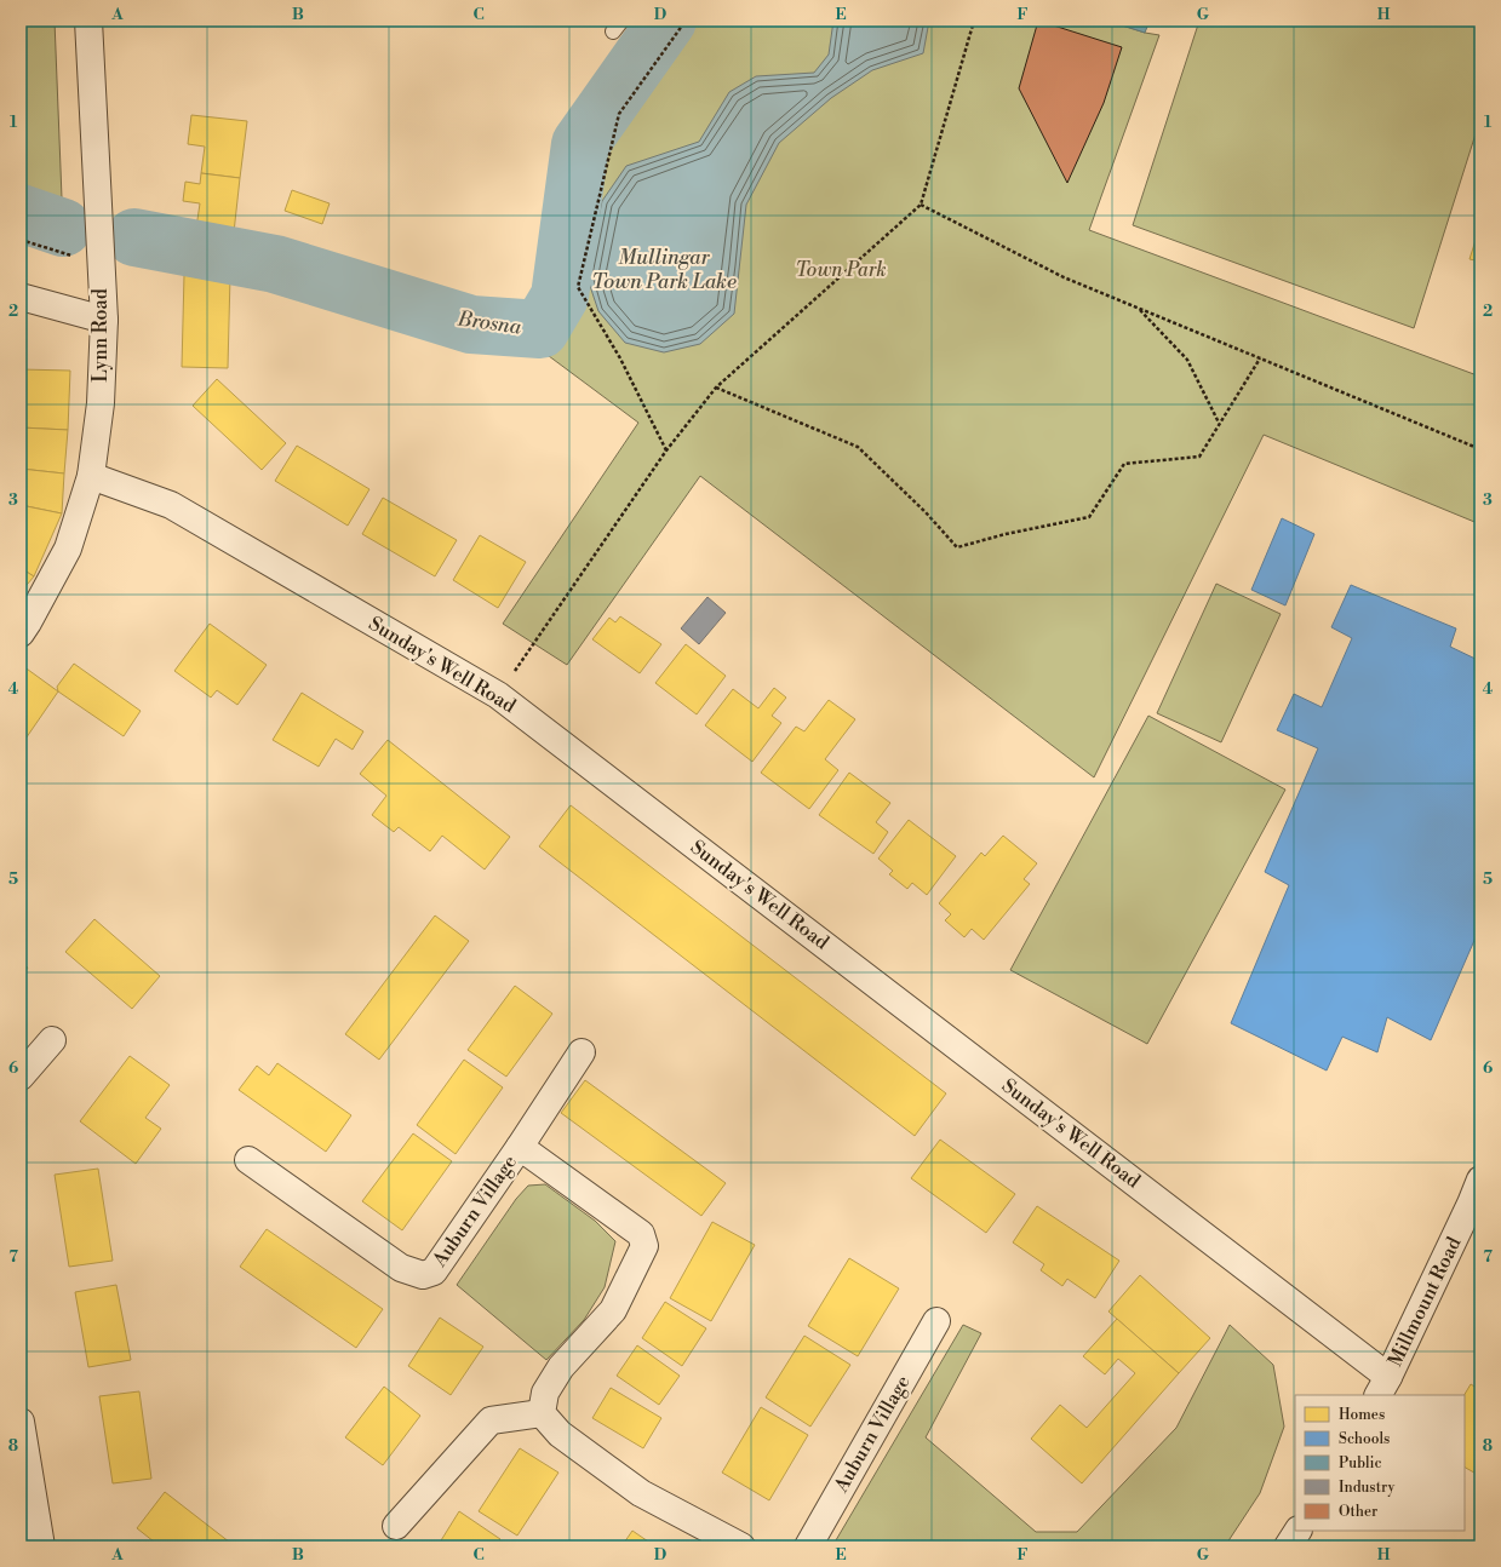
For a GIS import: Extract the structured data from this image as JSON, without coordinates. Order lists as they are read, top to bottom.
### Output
{
  "streets": {
    "street": [
      "Lynn Road",
      "Sunday's Well Road",
      "Auburn Village",
      "Millmount Road"
    ]
  },
  "crossings": [
    ["Lynn Road", "Sunday's Well Road"],
    ["Sunday's Well Road", "Millmount Road"]
  ],
  "water": ["Mullingar Town Park Lake", "Brosna"],
  "parks": ["Town Park"],
  "legend": [
    "Homes",
    "Schools",
    "Public",
    "Industry",
    "Other"
  ],
  "grid": {
    "columns": [
      "A",
      "B",
      "C",
      "D",
      "E",
      "F",
      "G",
      "H"
    ],
    "rows": [
      "1",
      "2",
      "3",
      "4",
      "5",
      "6",
      "7",
      "8"
    ]
  }
}
